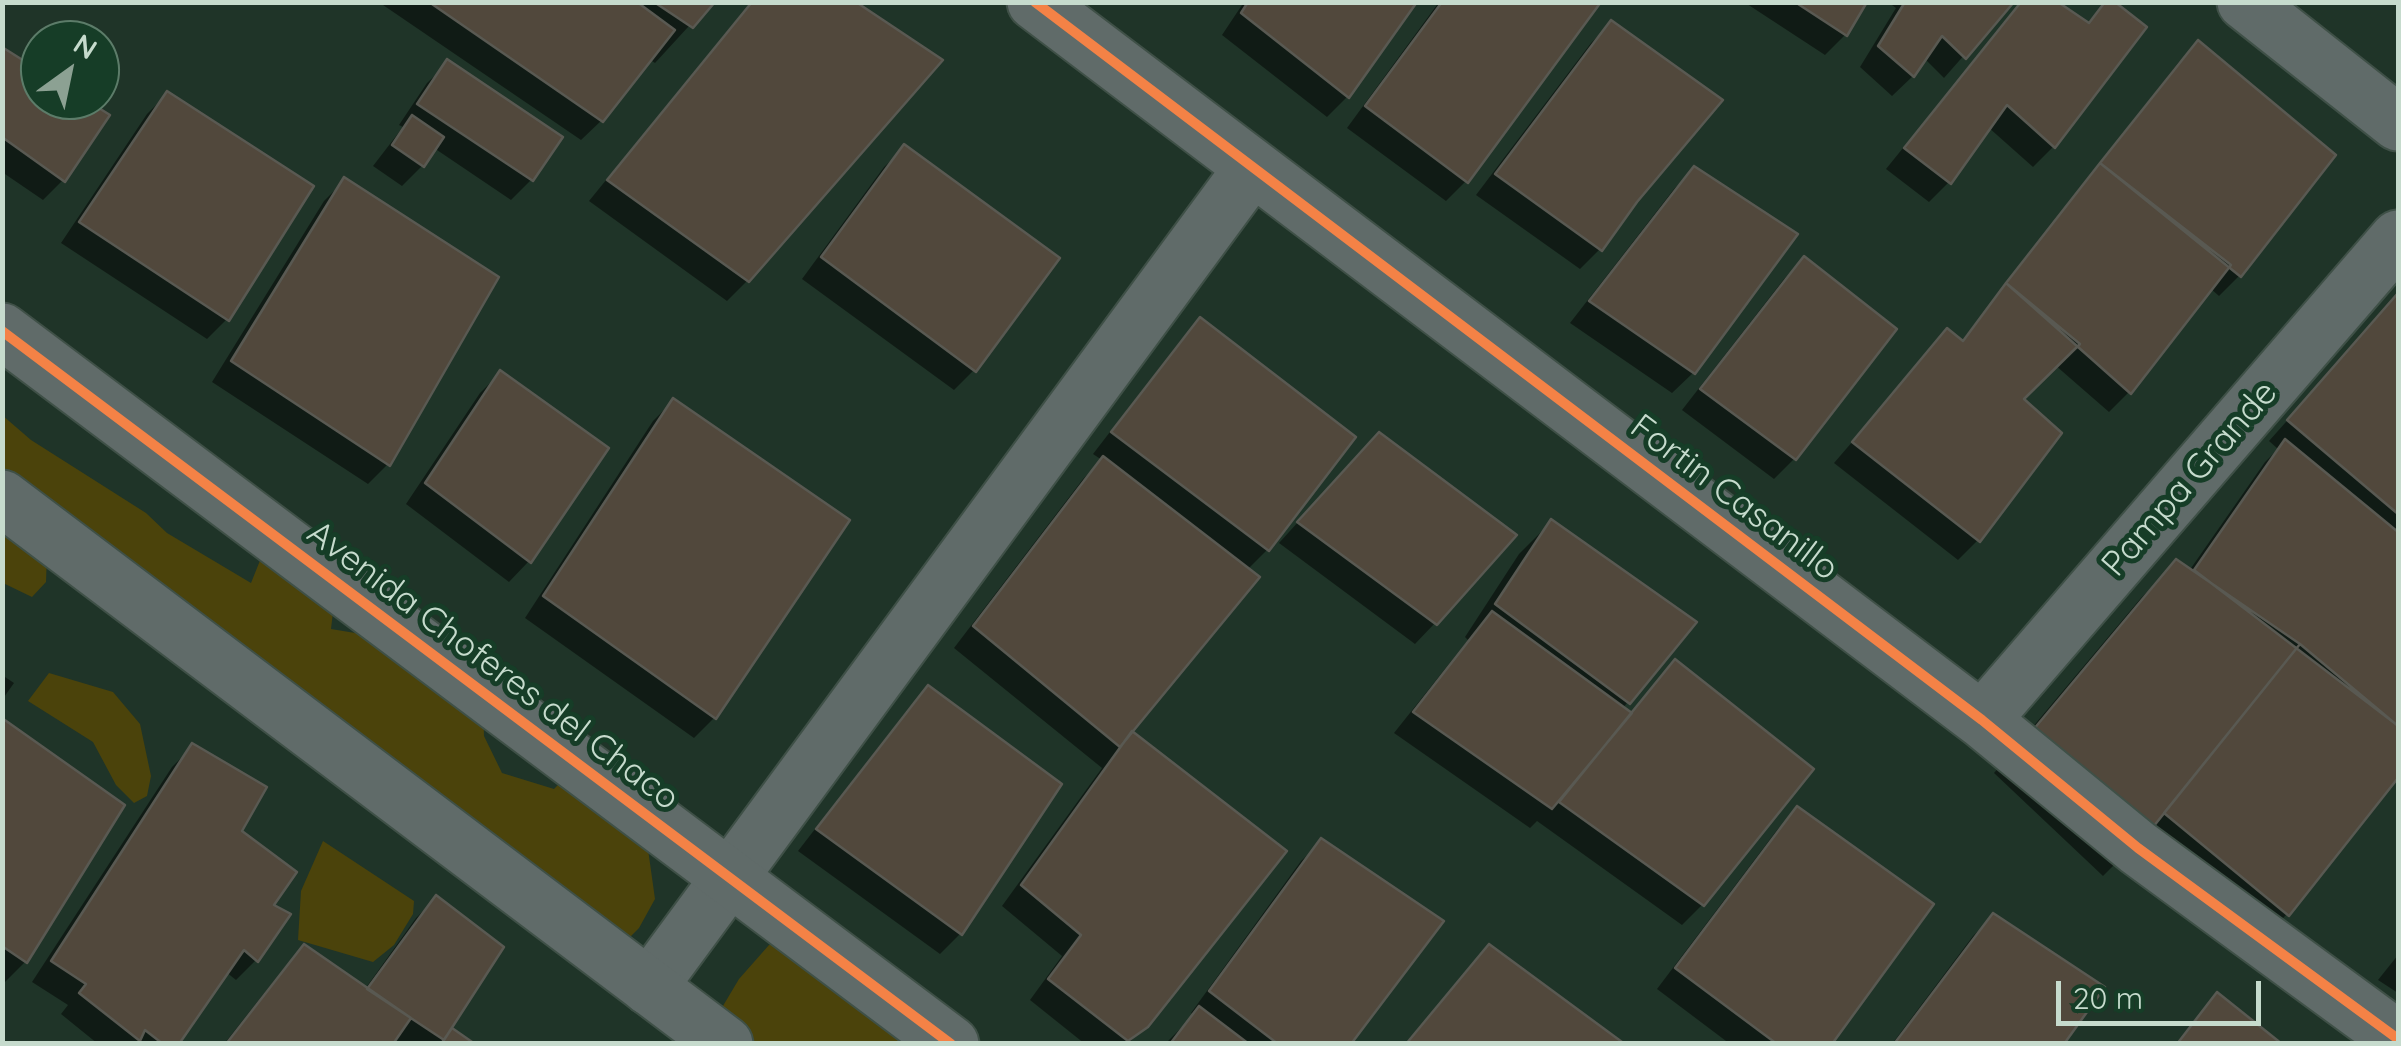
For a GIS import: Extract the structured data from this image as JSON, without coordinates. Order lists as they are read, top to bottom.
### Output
{
  "streets": {
    "street": ["Pampa Grande", "Fortin Casanillo", "Avenida Choferes del Chaco"]
  },
  "crossings": [
    ["Pampa Grande", "Fortin Casanillo"]
  ],
  "scale_bar": "20 m",
  "north": "top right"
}
